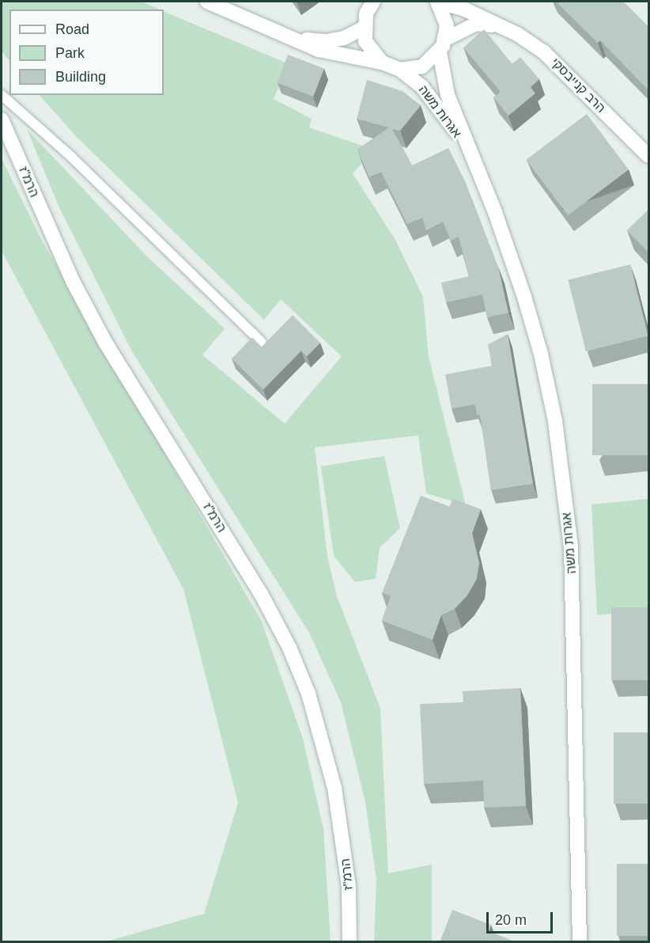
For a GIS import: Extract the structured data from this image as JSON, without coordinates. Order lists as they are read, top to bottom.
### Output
{
  "streets": {
    "street": ["הרב קנייבסקי", "אגרות משה", "הרמ\"ז"]
  },
  "legend": ["Road", "Park", "Building"],
  "scale_bar": "20 m"
}
